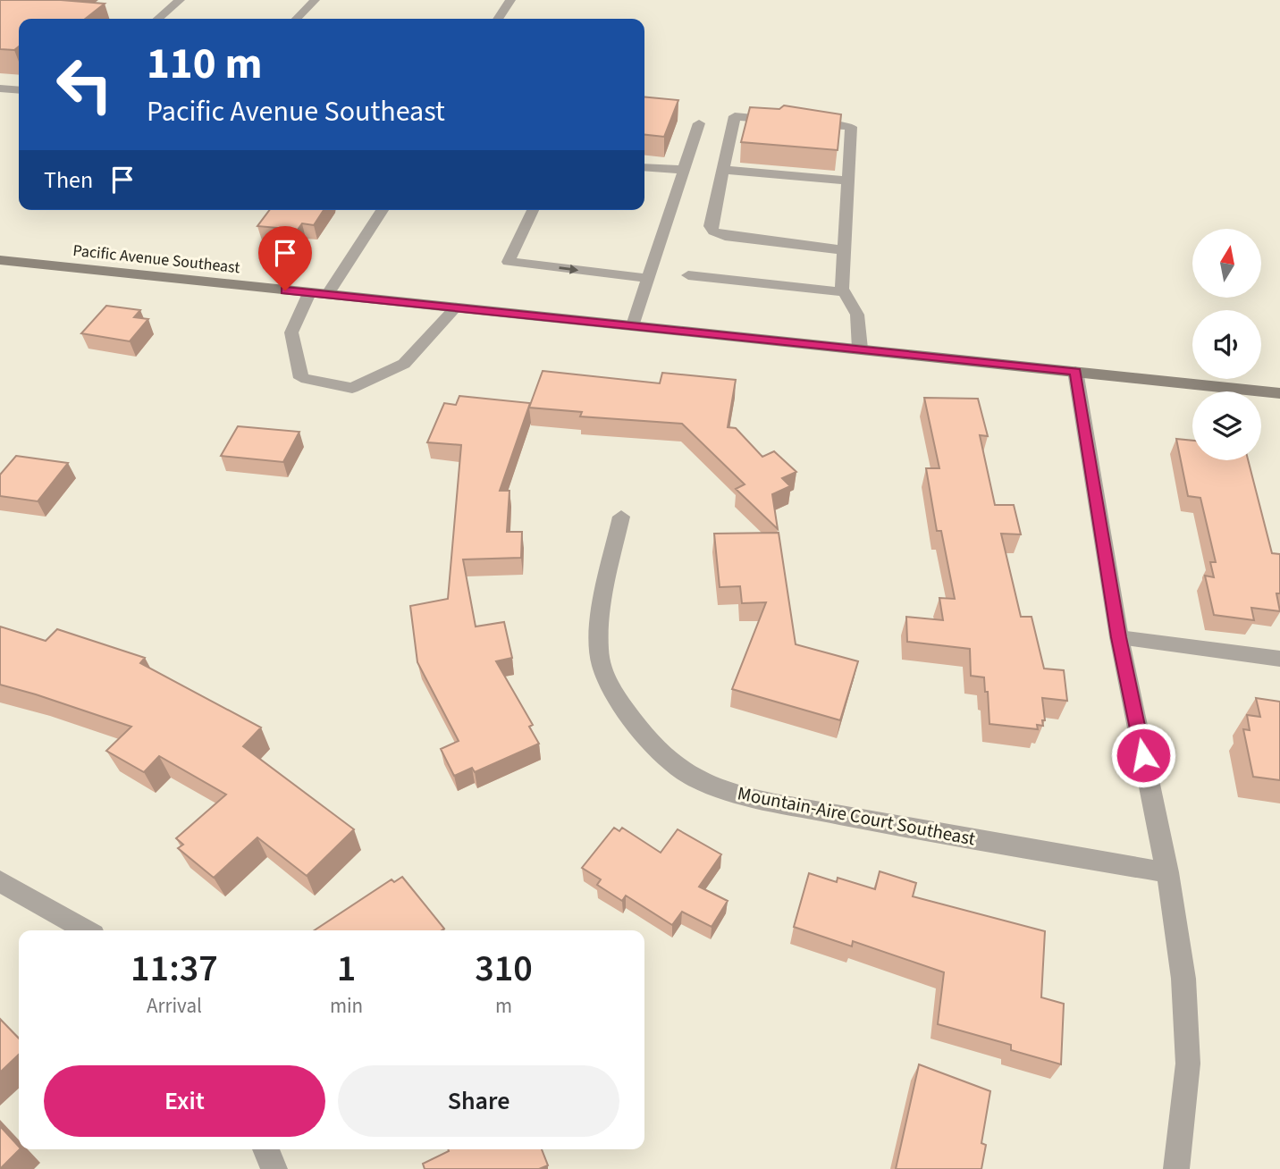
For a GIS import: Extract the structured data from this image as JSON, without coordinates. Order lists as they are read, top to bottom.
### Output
{
  "streets": {
    "main road": ["Pacific Avenue Southeast"],
    "street": ["Mountain-Aire Court Southeast"]
  },
  "north": "top",
  "page": {
    "turn": ["110 m", "Pacific Avenue Southeast"],
    "then": "Then",
    "eta": [
      "11:37",
      "Arrival",
      "1",
      "min",
      "310",
      "m"
    ],
    "buttons": ["Exit", "Share"]
  }
}
